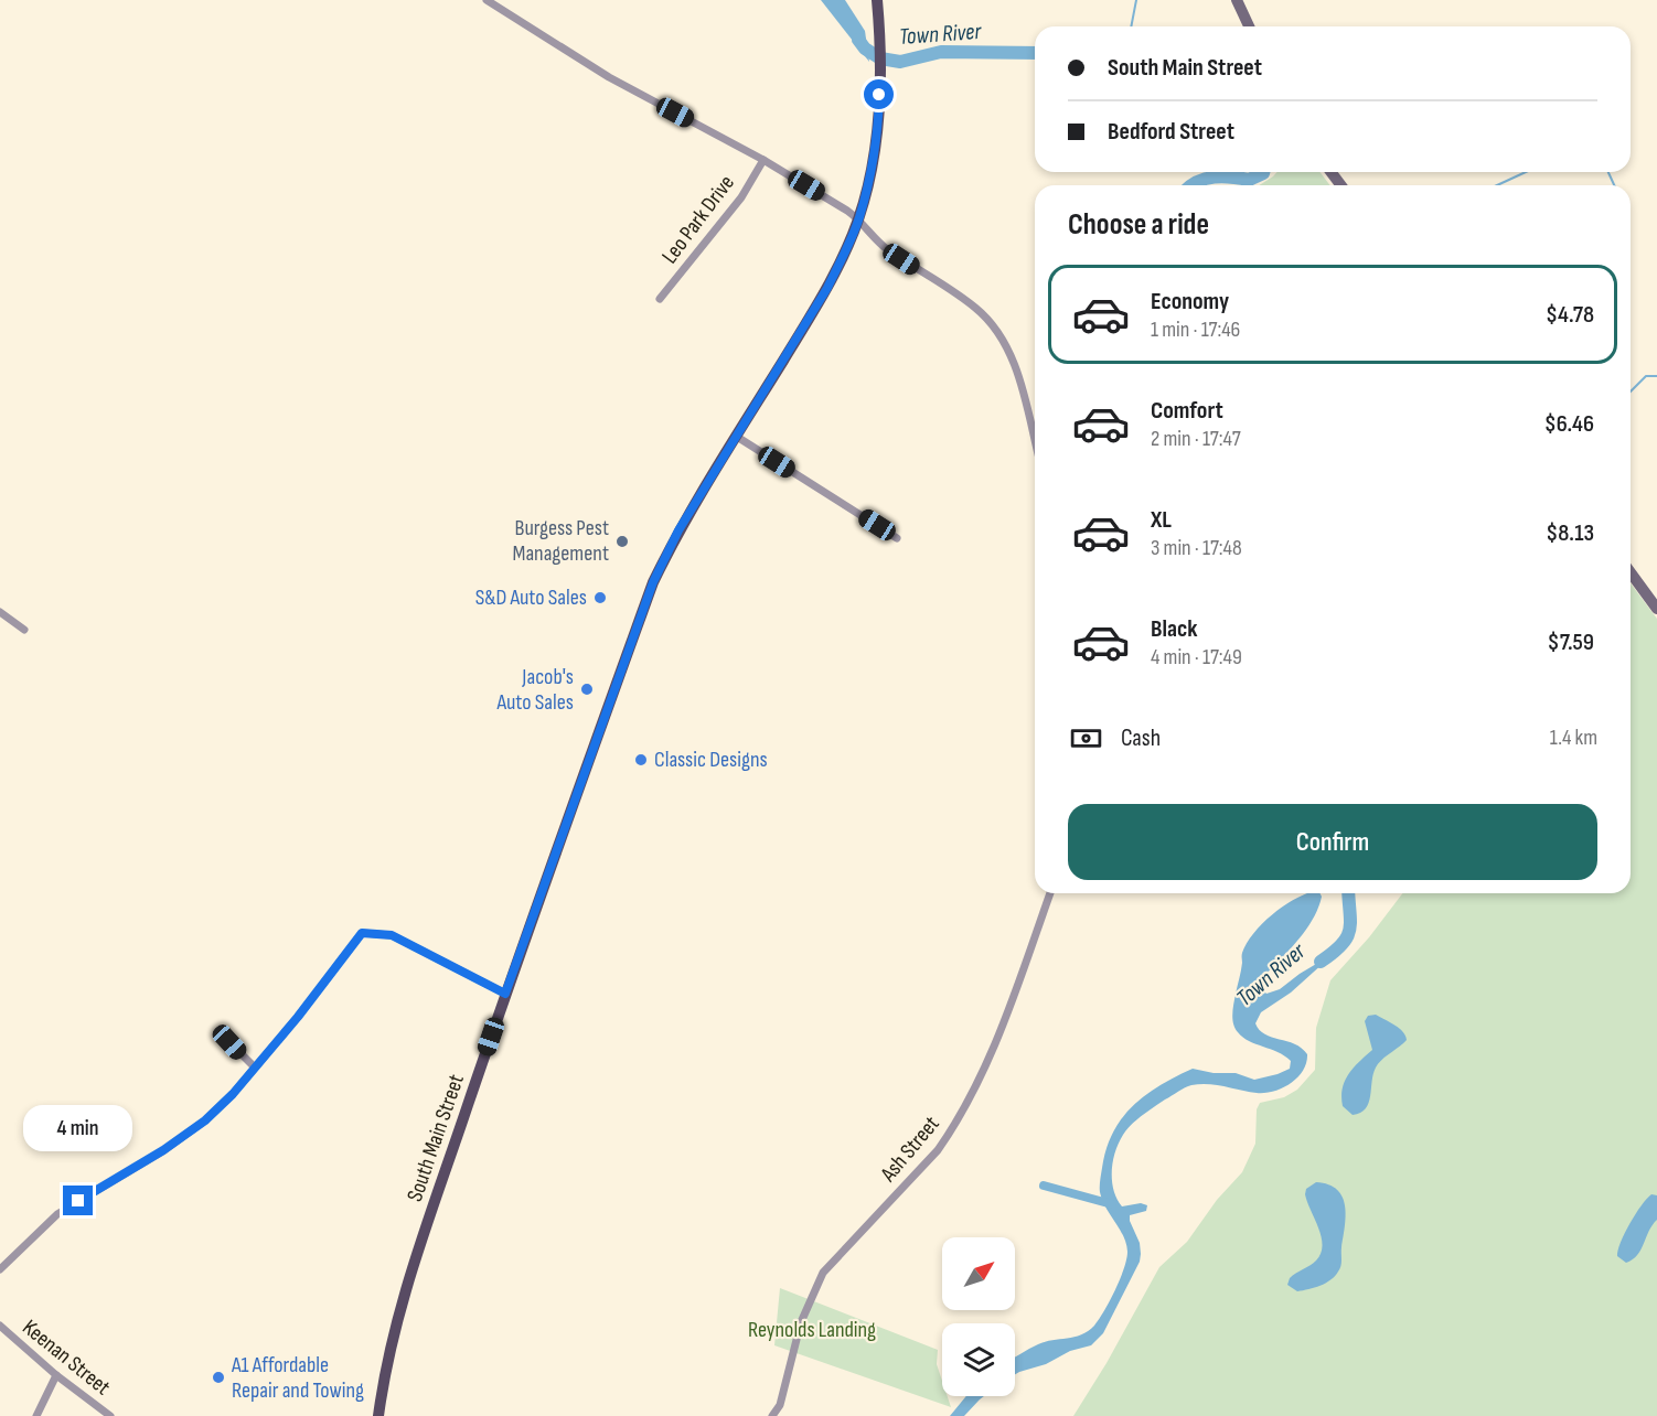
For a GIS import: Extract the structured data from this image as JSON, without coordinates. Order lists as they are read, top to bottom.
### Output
{
  "streets": {
    "main road": ["South Main Street"],
    "street": ["Leo Park Drive", "Ash Street", "Keenan Street"]
  },
  "water": ["Town River"],
  "parks": ["Reynolds Landing"],
  "places": [
    "Burgess Pest Management",
    "S&D Auto Sales",
    "Jacob's Auto Sales",
    "Classic Designs",
    "A1 Affordable Repair and Towing"
  ],
  "north": "top right",
  "page": {
    "banner": ["South Main Street", "Bedford Street"],
    "heading": "Choose a ride",
    "list": [
      {
        "name": "Economy",
        "note": "1 min · 17:46",
        "value": "$4.78"
      },
      {
        "name": "Comfort",
        "note": "2 min · 17:47",
        "value": "$6.46"
      },
      {
        "name": "XL",
        "note": "3 min · 17:48",
        "value": "$8.13"
      },
      {
        "name": "Black",
        "note": "4 min · 17:49",
        "value": "$7.59"
      }
    ],
    "pay": ["Cash", "1.4 km"],
    "buttons": "Confirm",
    "bubble": "4 min"
  }
}
